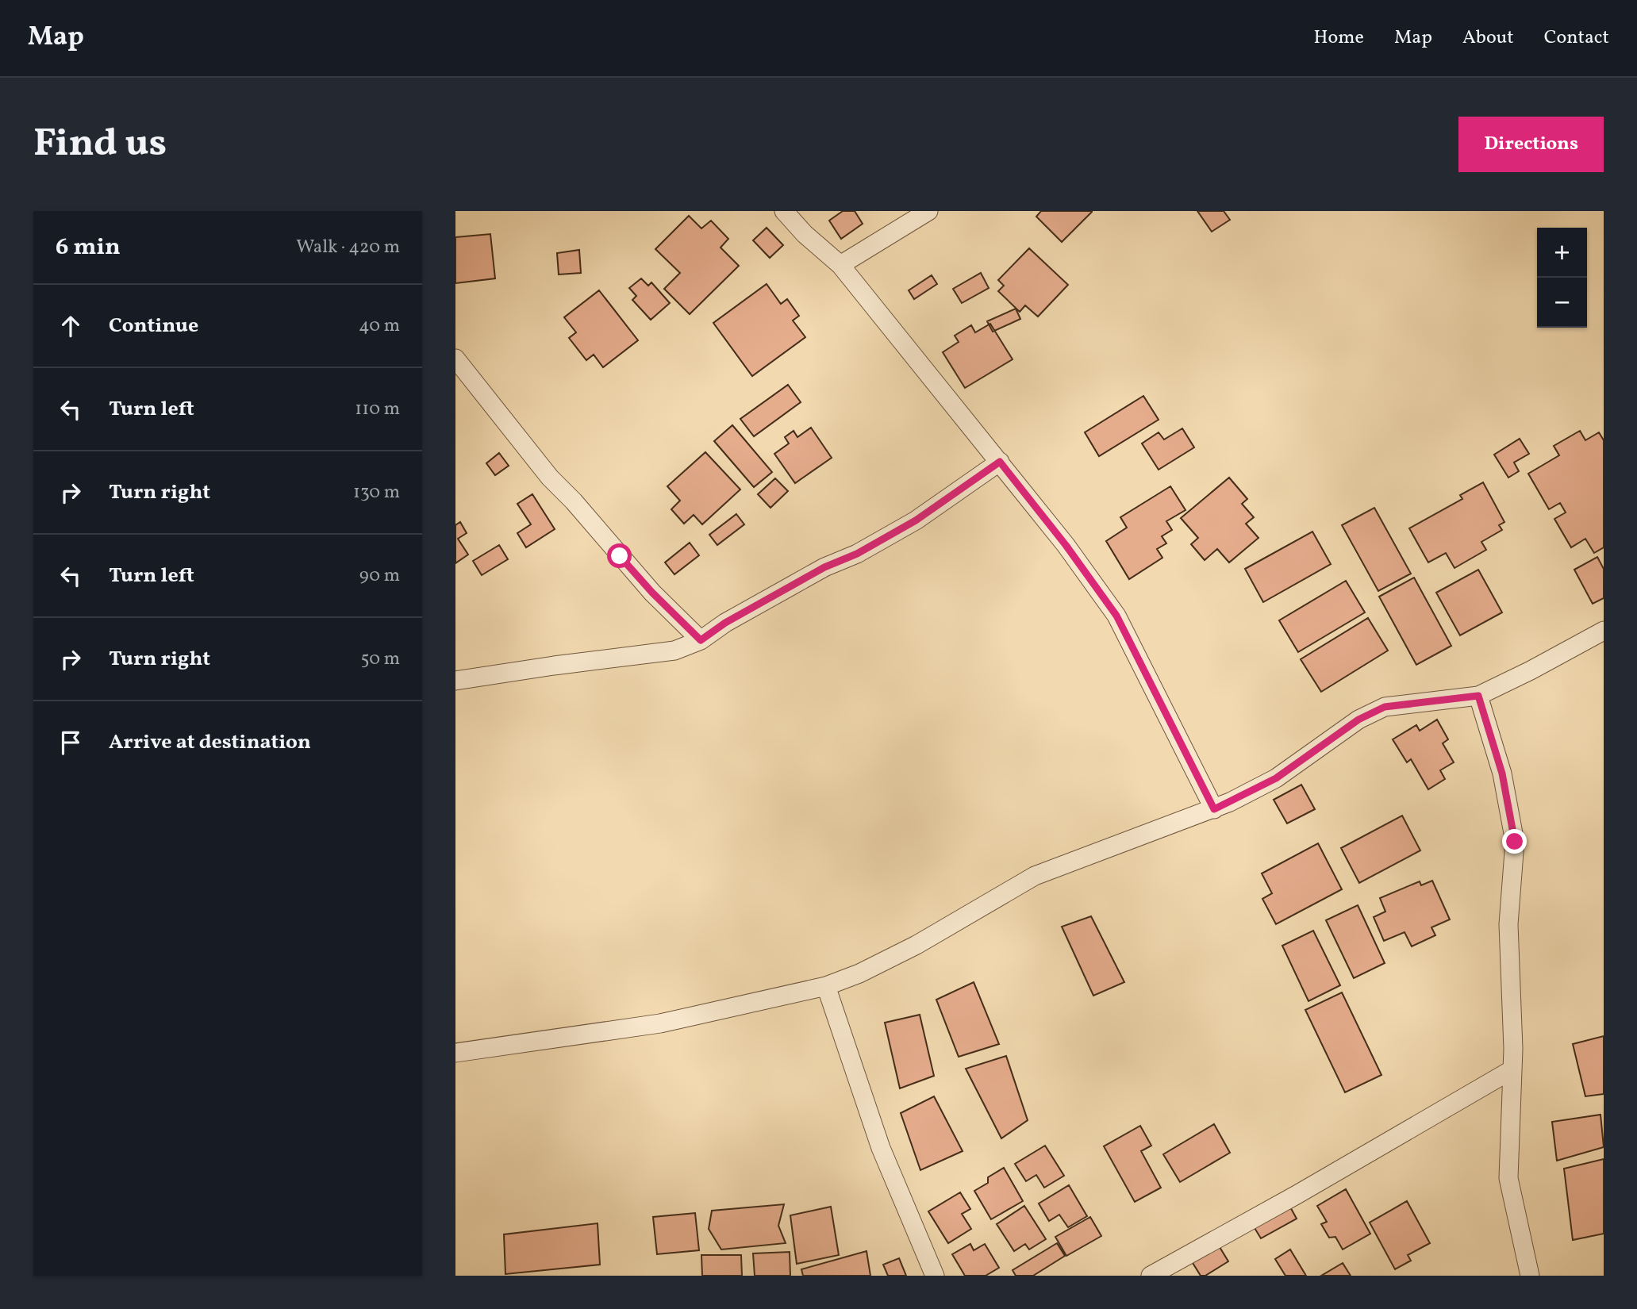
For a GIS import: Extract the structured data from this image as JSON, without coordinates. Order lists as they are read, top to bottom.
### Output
{
  "page": {
    "header": "Map",
    "nav": [
      "Home",
      "Map",
      "About",
      "Contact"
    ],
    "buttons": "Directions",
    "title": "Find us",
    "heading": ["6 min", "Walk · 420 m"],
    "map_buttons": ["+", "−"],
    "list": [
      ["Continue", "40 m"],
      ["Turn left", "110 m"],
      ["Turn right", "130 m"],
      ["Turn left", "90 m"],
      ["Turn right", "50 m"],
      "Arrive at destination"
    ]
  }
}
